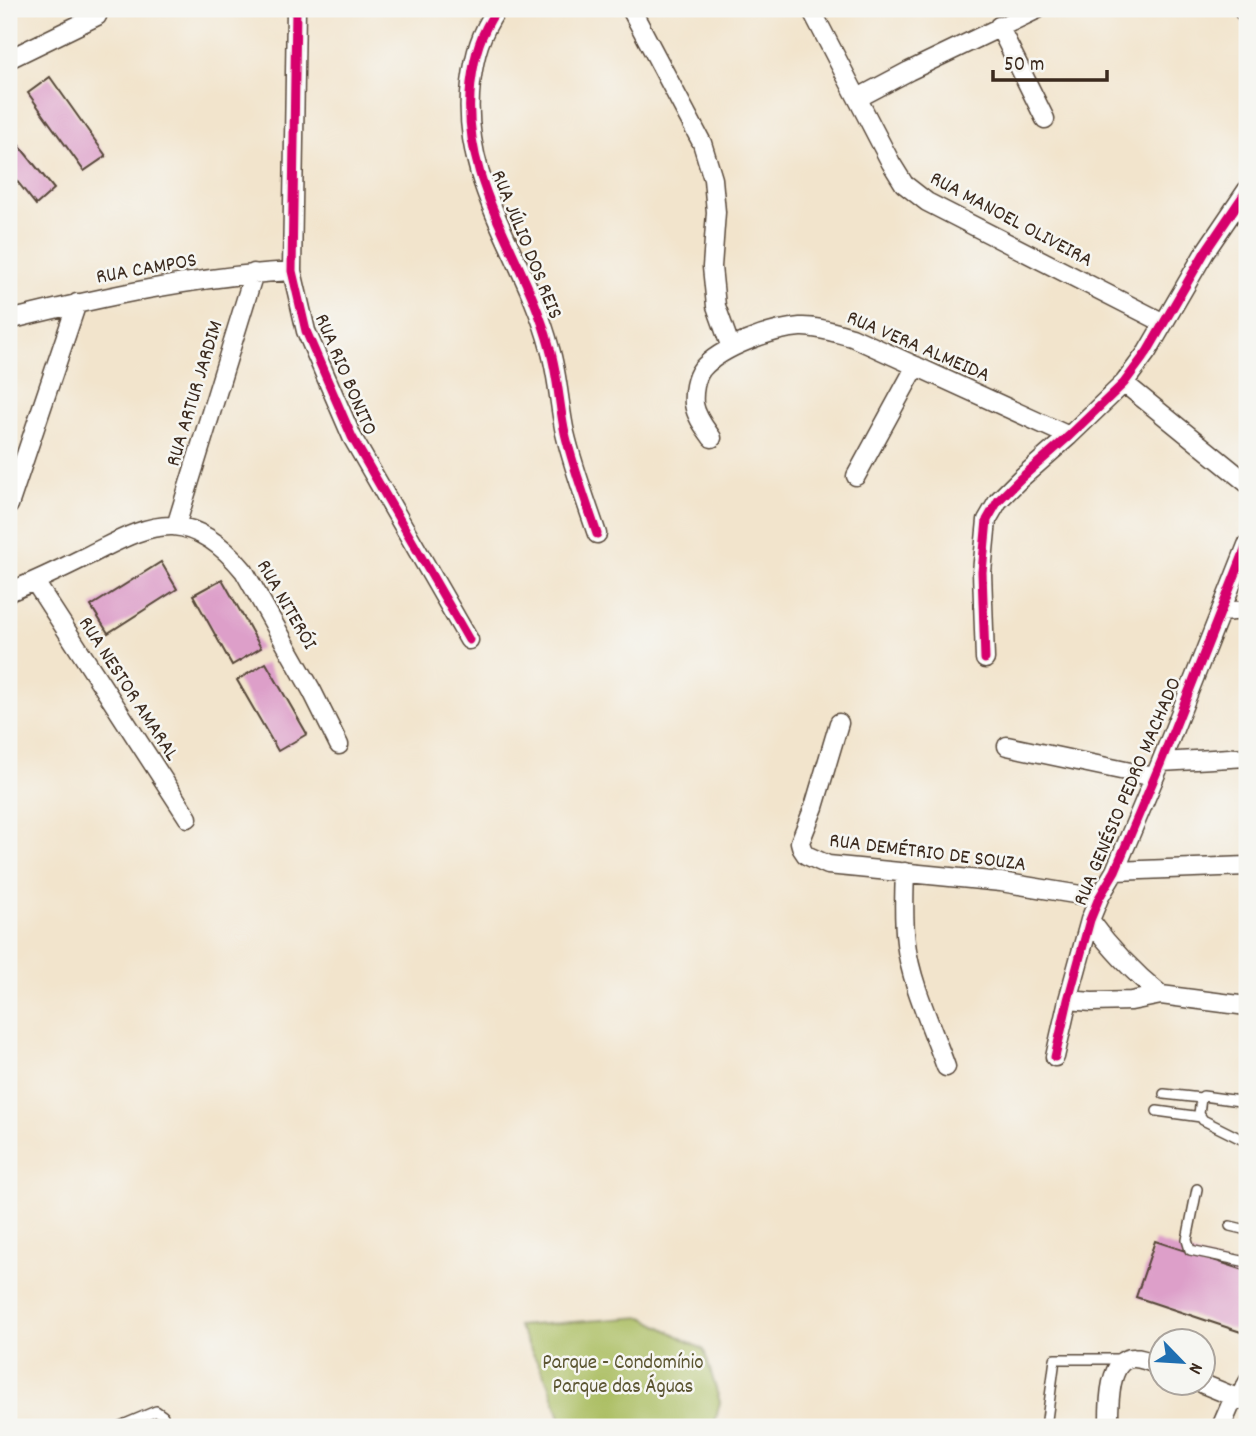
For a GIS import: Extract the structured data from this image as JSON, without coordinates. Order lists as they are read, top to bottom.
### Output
{
  "streets": {
    "street": [
      "RUA MANOEL OLIVEIRA",
      "RUA JÚLIO DOS REIS",
      "RUA CAMPOS",
      "RUA VERA ALMEIDA",
      "RUA RIO BONITO",
      "RUA ARTUR JARDIM",
      "RUA NITERÓI",
      "RUA NESTOR AMARAL",
      "RUA GENÉSIO PEDRO MACHADO",
      "RUA DEMÉTRIO DE SOUZA"
    ]
  },
  "crossings": [
    ["RUA CAMPOS", "RUA RIO BONITO"],
    ["RUA CAMPOS", "RUA ARTUR JARDIM"],
    ["RUA ARTUR JARDIM", "RUA NITERÓI"],
    ["RUA GENÉSIO PEDRO MACHADO", "RUA DEMÉTRIO DE SOUZA"]
  ],
  "parks": ["Parque - Condomínio Parque das Águas"],
  "scale_bar": "50 m",
  "north": "bottom right"
}
